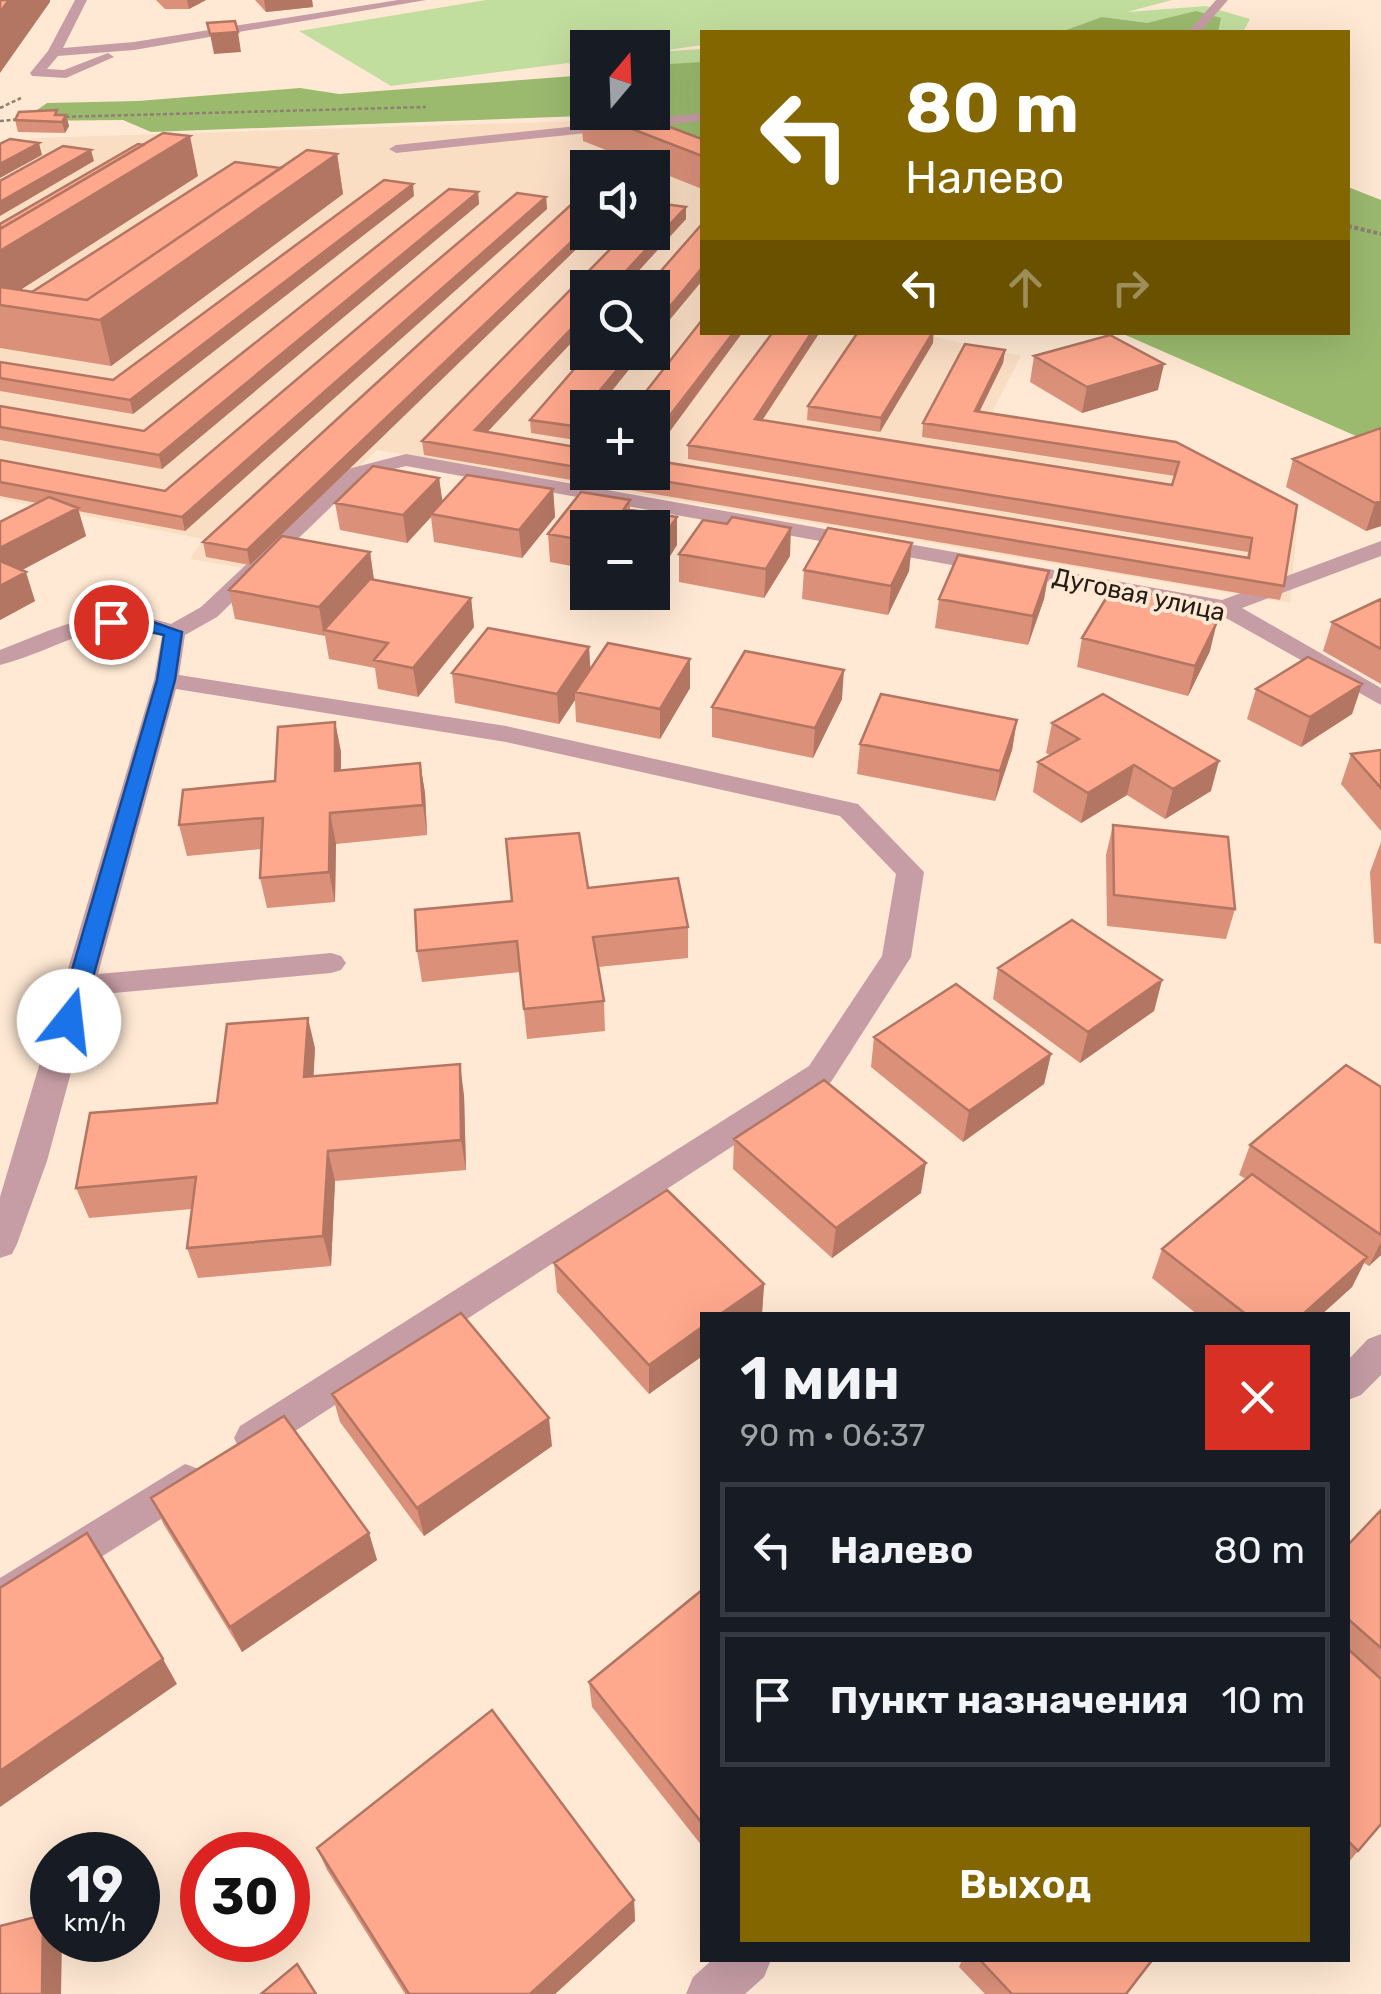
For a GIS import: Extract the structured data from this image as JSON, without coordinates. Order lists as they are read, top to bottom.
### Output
{
  "streets": {
    "street": ["Дуговая улица"]
  },
  "north": "top",
  "page": {
    "map_buttons": ["+", "−"],
    "turn": ["80 m", "Налево"],
    "heading": ["1 мин", "90 m · 06:37"],
    "list": [
      {
        "name": "Налево",
        "value": "80 m"
      },
      {
        "name": "Пункт назначения",
        "value": "10 m"
      }
    ],
    "buttons": "Выход",
    "speed": "19 km/h",
    "limit": "30"
  }
}
